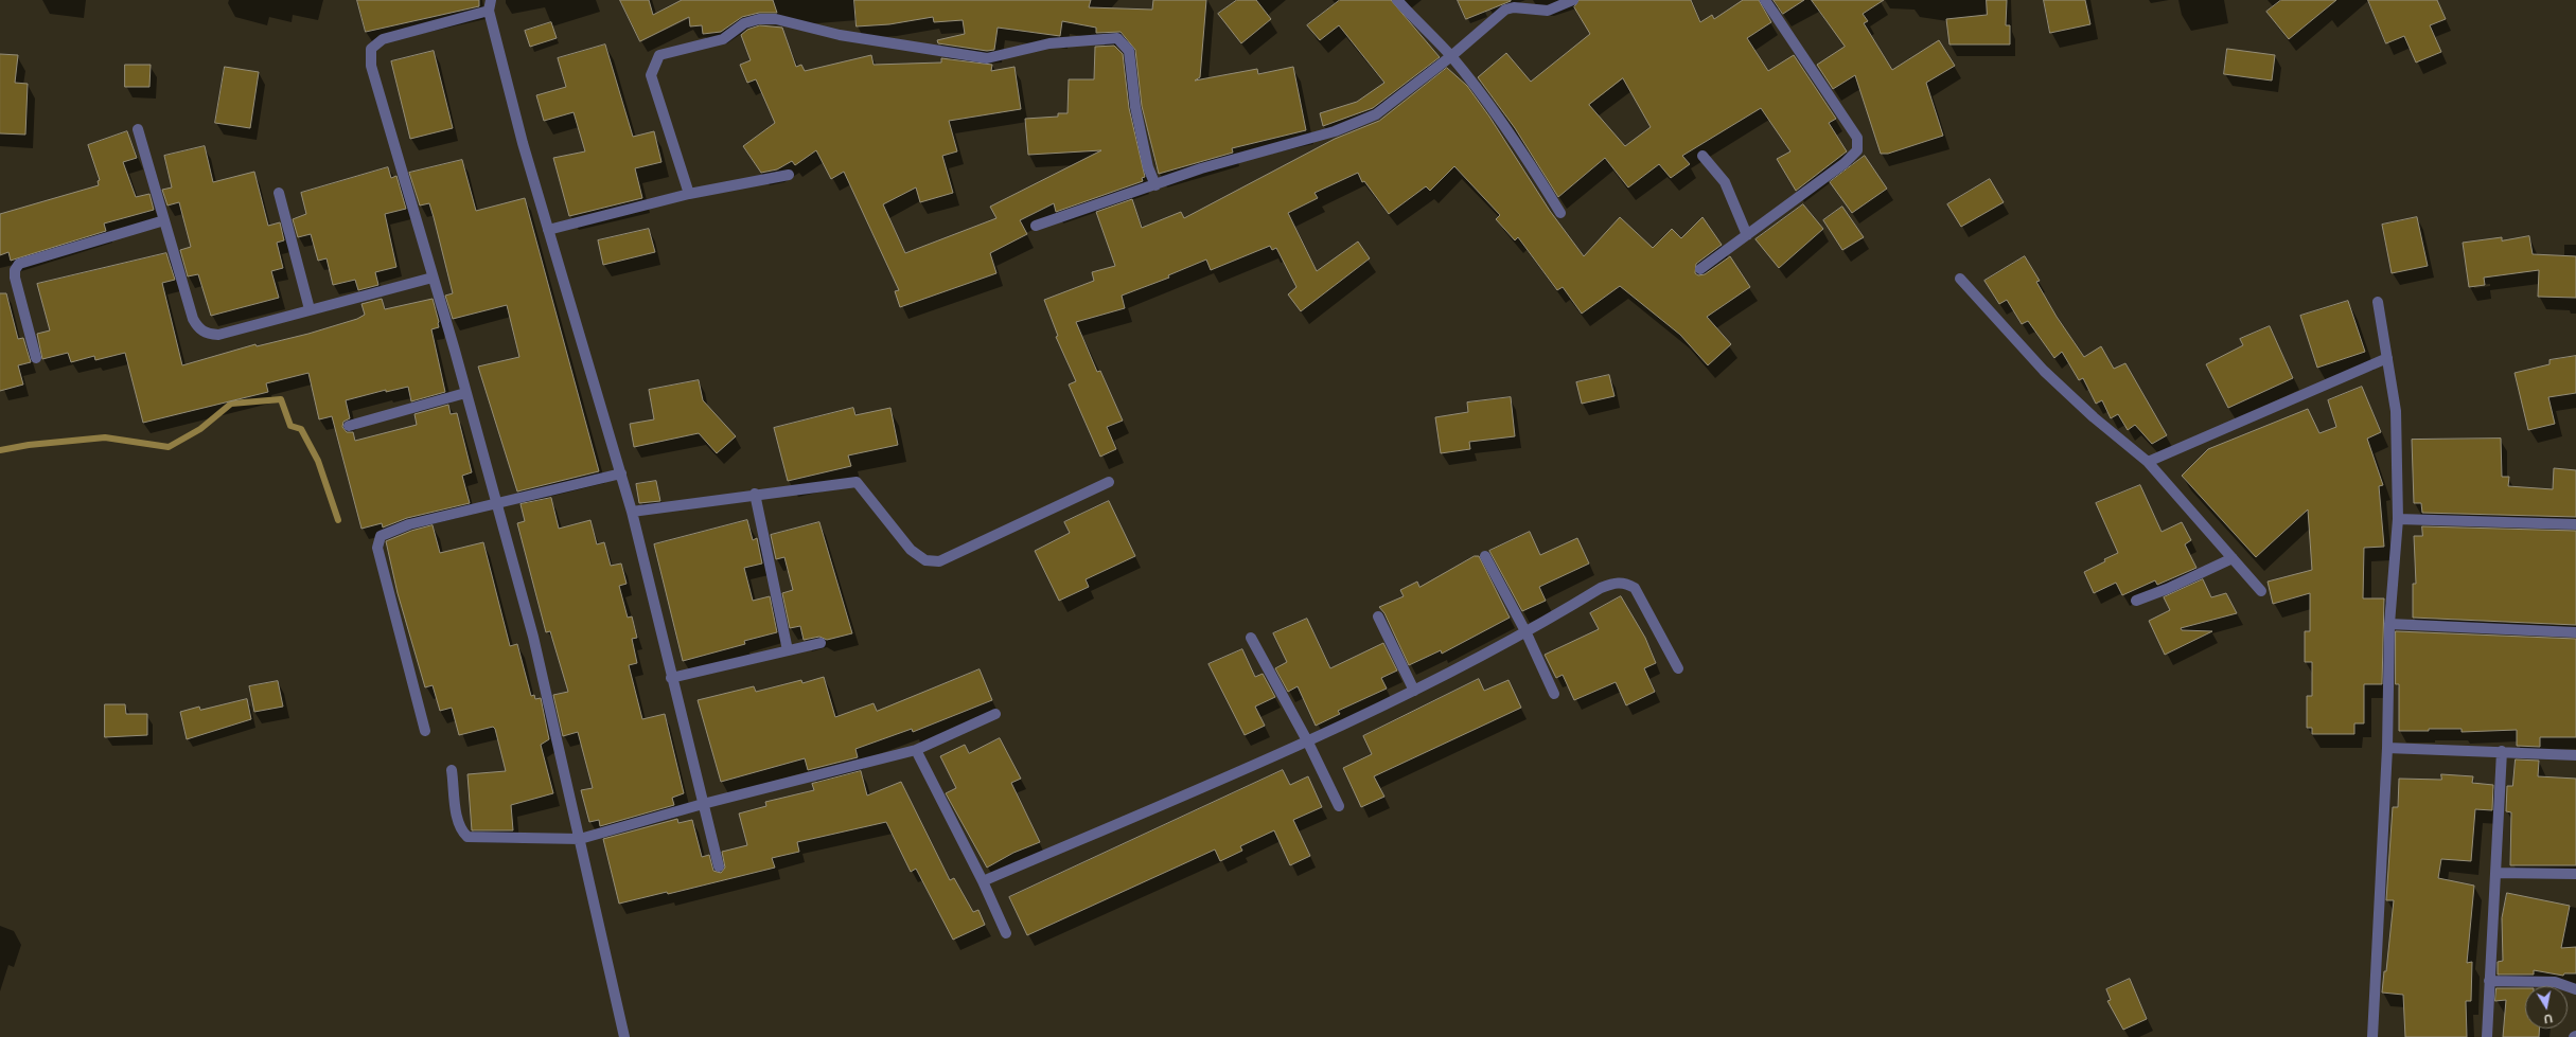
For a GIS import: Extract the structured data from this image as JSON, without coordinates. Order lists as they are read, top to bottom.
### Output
{
  "north": "bottom"
}
